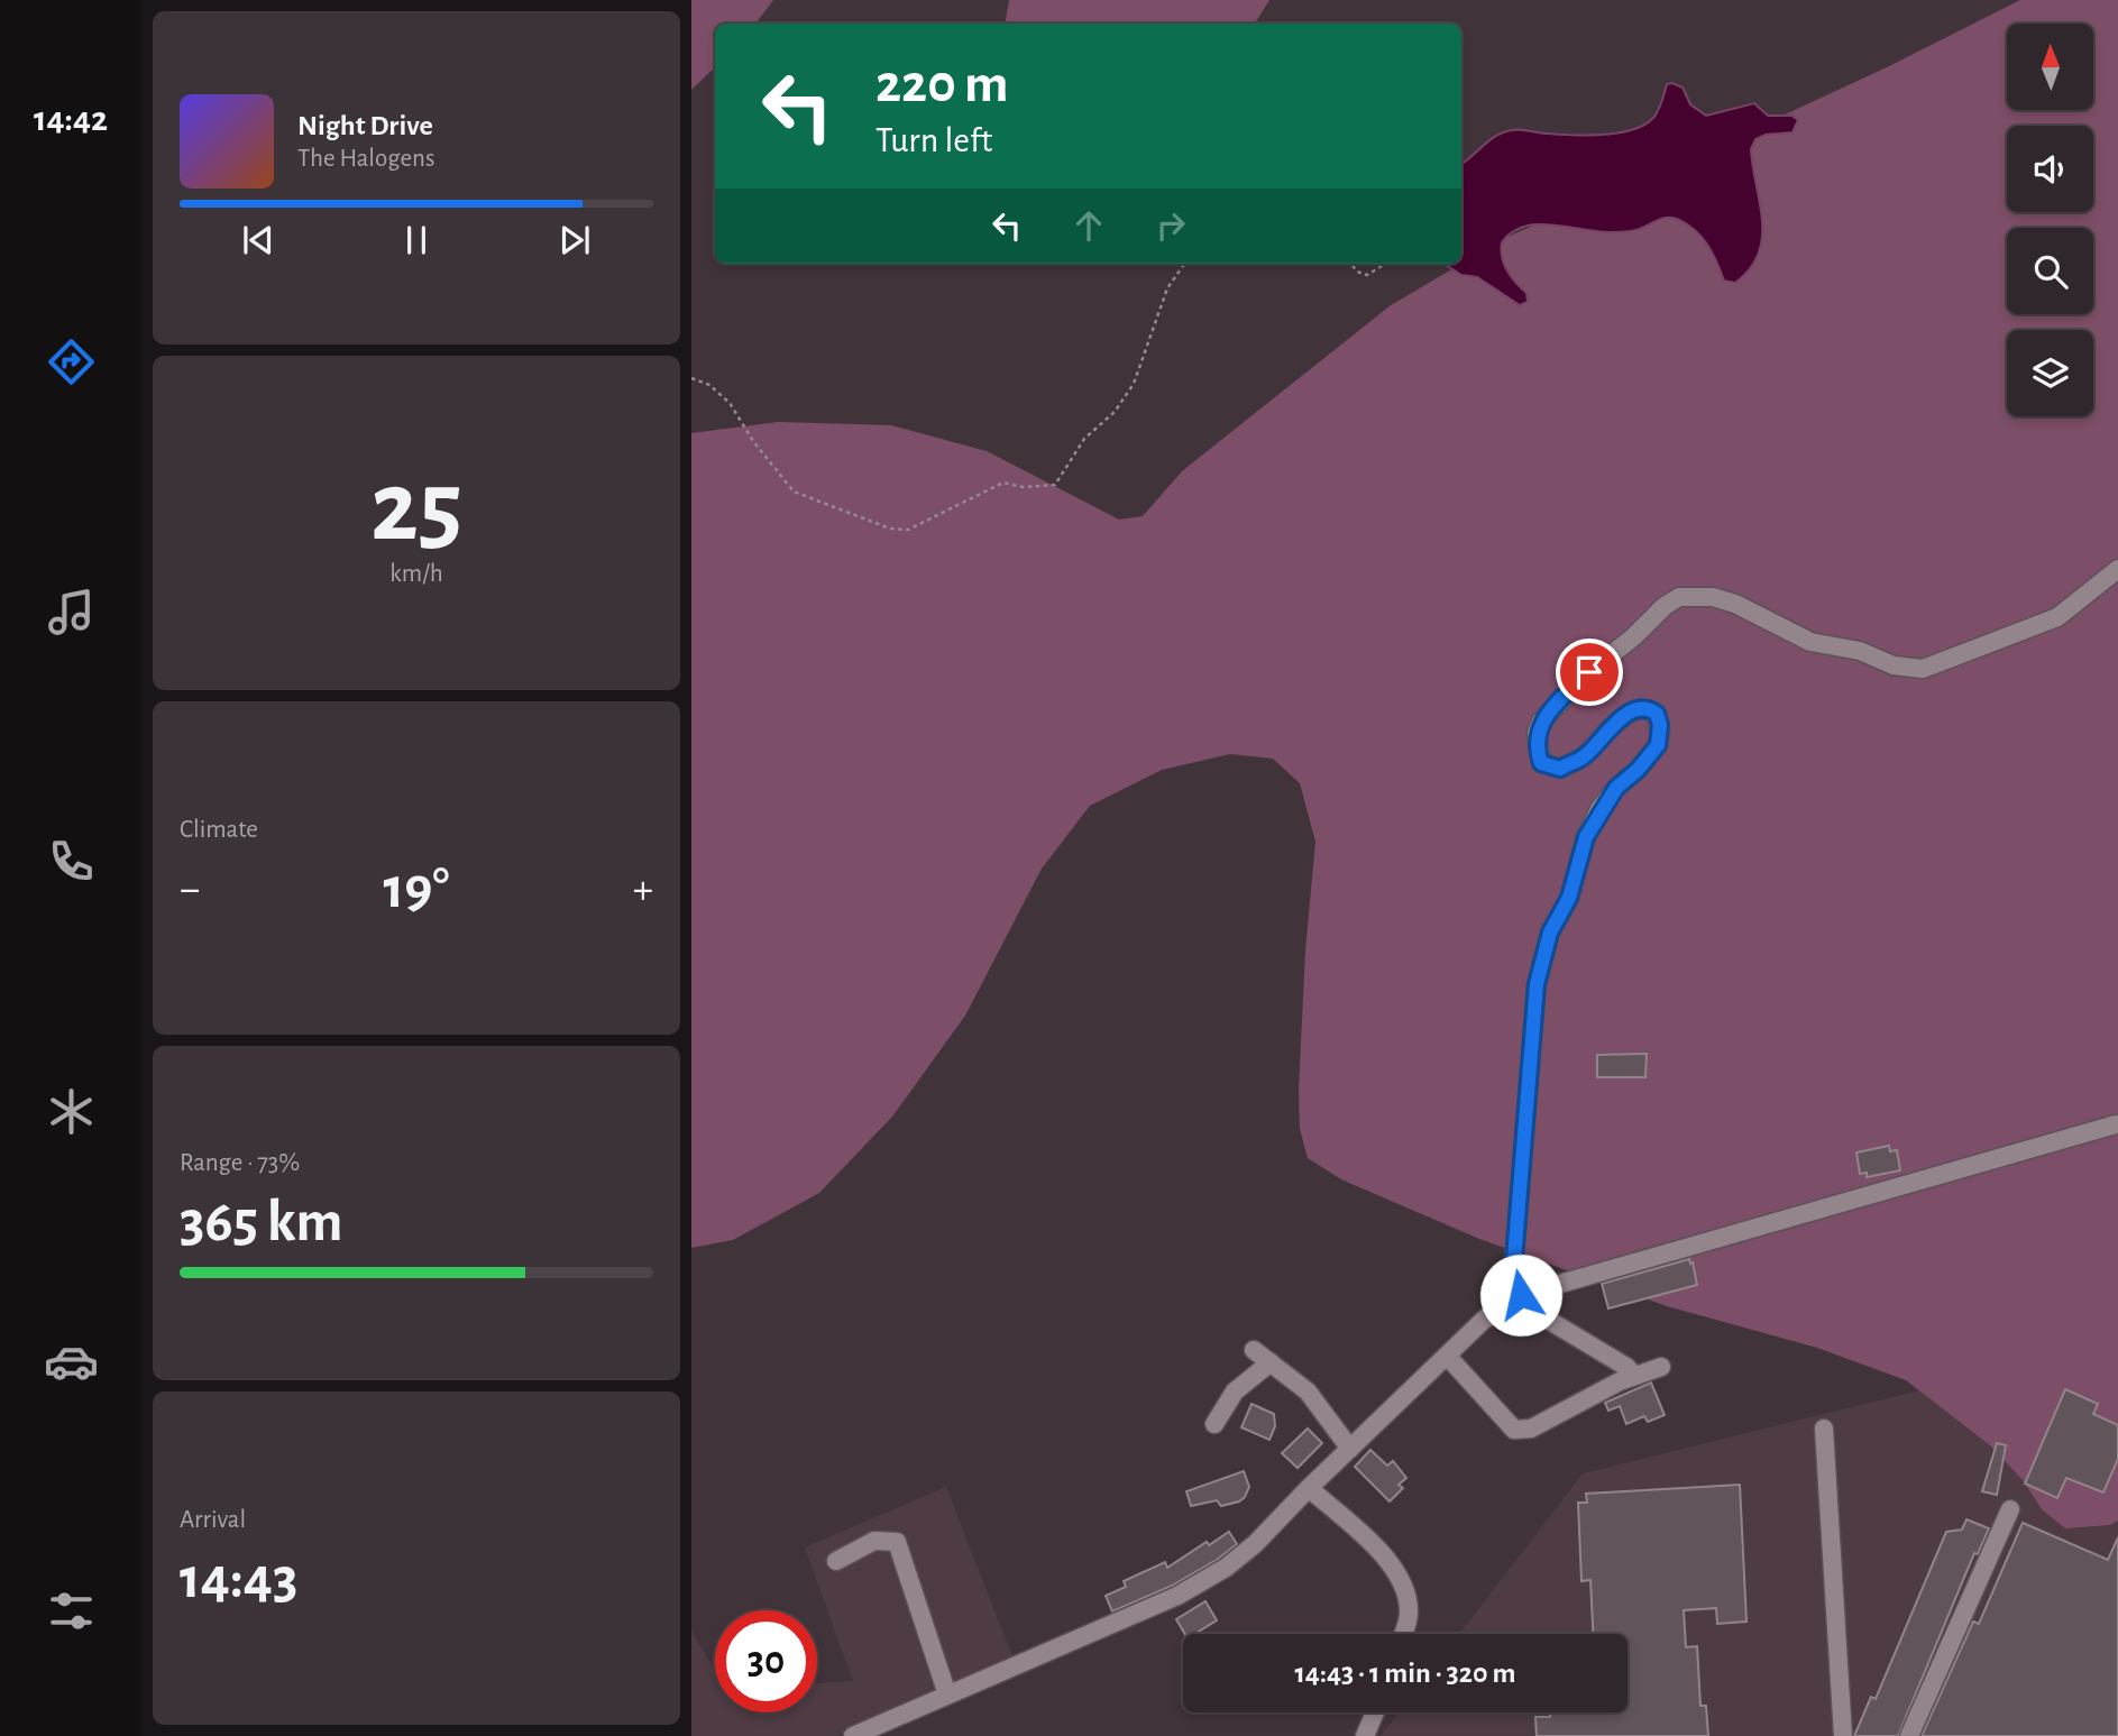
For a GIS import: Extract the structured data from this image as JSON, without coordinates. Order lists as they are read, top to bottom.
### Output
{
  "north": "top",
  "page": {
    "tabs": "14:42",
    "turn": ["220 m", "Turn left"],
    "song": ["Night Drive", "The Halogens"],
    "tile": [
      ["25", "km/h"],
      "Climate",
      ["Range · 73%", "365 km"],
      ["Arrival", "14:43"]
    ],
    "heat": ["−", "19°", "+"],
    "limit": "30",
    "trip": "14:43 · 1 min · 320 m"
  }
}
